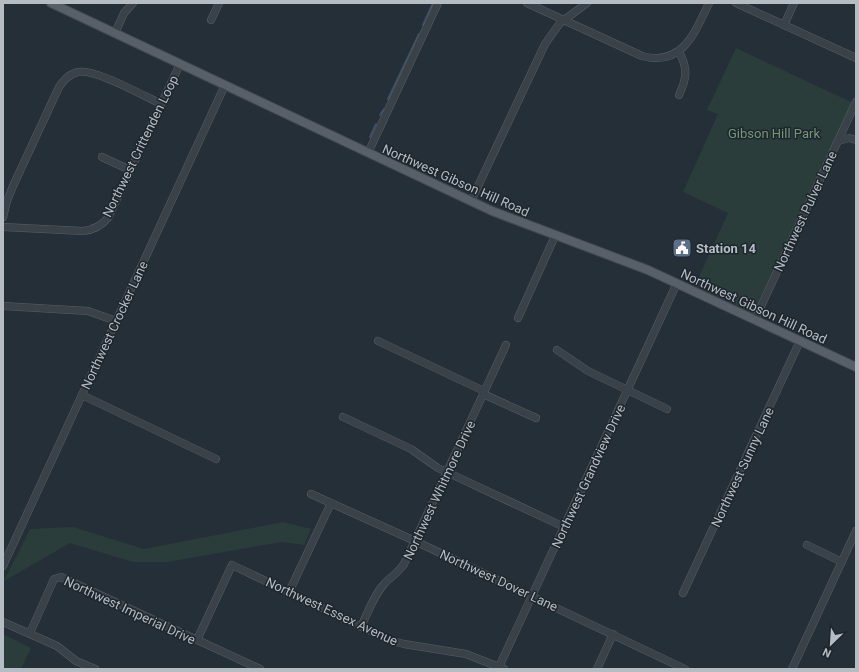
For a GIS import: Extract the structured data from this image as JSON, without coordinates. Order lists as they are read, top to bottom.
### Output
{
  "streets": {
    "main road": ["Northwest Gibson Hill Road"],
    "street": [
      "Northwest Crittenden Loop",
      "Northwest Pulver Lane",
      "Northwest Crocker Lane",
      "Northwest Sunny Lane",
      "Northwest Grandview Drive",
      "Northwest Whitmore Drive",
      "Northwest Dover Lane",
      "Northwest Imperial Drive",
      "Northwest Essex Avenue"
    ]
  },
  "crossings": [
    ["Northwest Crittenden Loop", "Northwest Gibson Hill Road"],
    ["Northwest Gibson Hill Road", "Northwest Pulver Lane"],
    ["Northwest Gibson Hill Road", "Northwest Crocker Lane"],
    ["Northwest Gibson Hill Road", "Northwest Sunny Lane"],
    ["Northwest Gibson Hill Road", "Northwest Grandview Drive"],
    ["Northwest Grandview Drive", "Northwest Dover Lane"],
    ["Northwest Grandview Drive", "Northwest Essex Avenue"],
    ["Northwest Whitmore Drive", "Northwest Dover Lane"],
    ["Northwest Whitmore Drive", "Northwest Essex Avenue"],
    ["Northwest Imperial Drive", "Northwest Essex Avenue"]
  ],
  "parks": ["Gibson Hill Park"],
  "places": {
    "public building": ["Station 14"]
  },
  "north": "bottom left"
}
